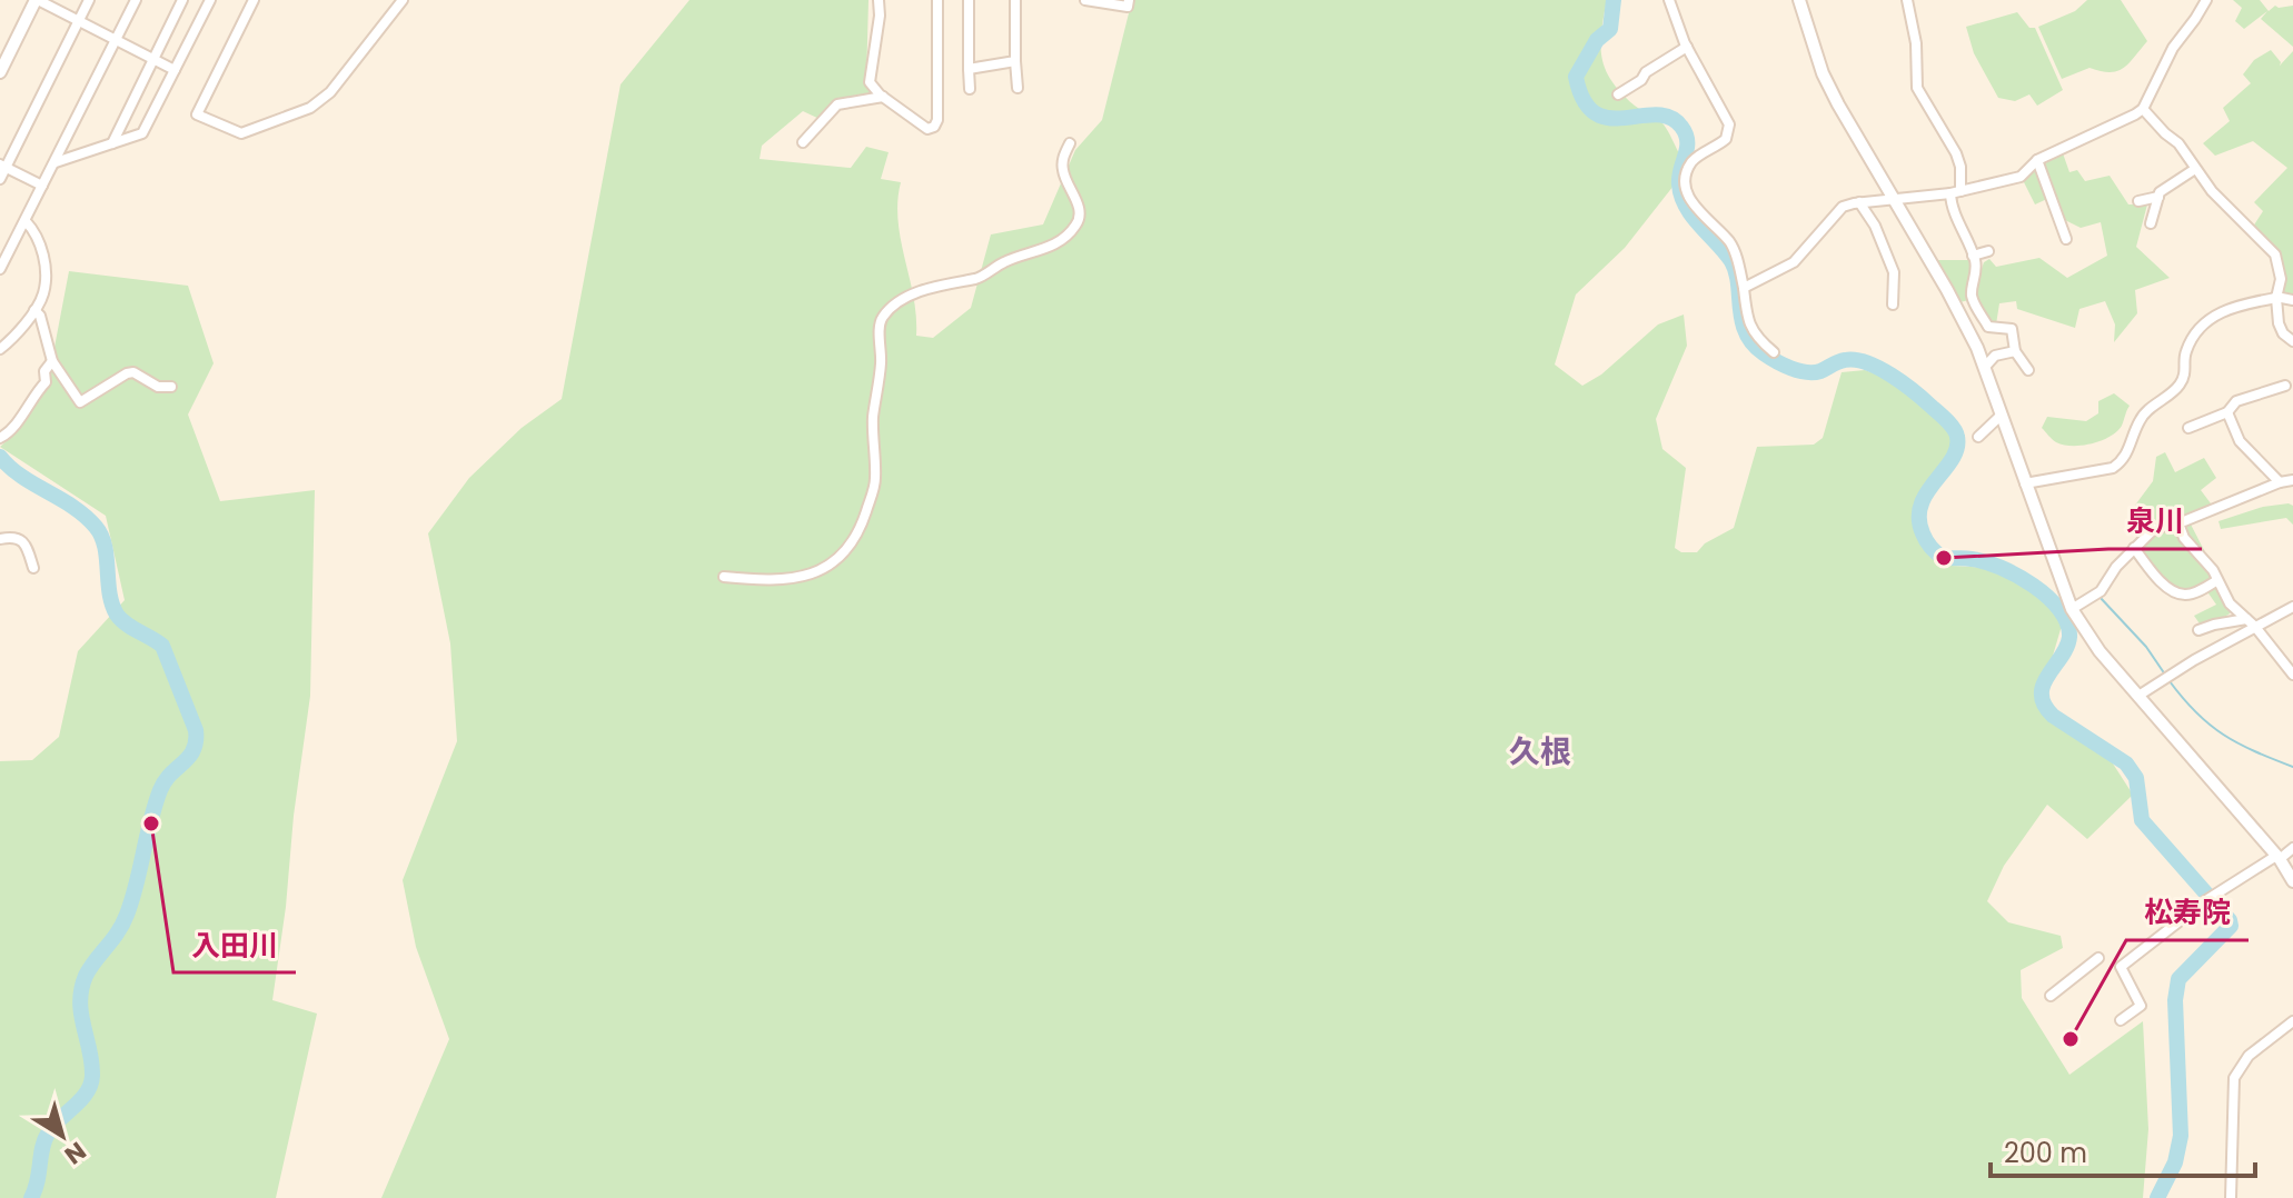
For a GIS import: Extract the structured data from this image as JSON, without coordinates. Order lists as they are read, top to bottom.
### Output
{
  "districts": ["久根"],
  "places": ["泉川", "入田川", "松寿院"],
  "scale_bar": "200 m",
  "north": "bottom right"
}
